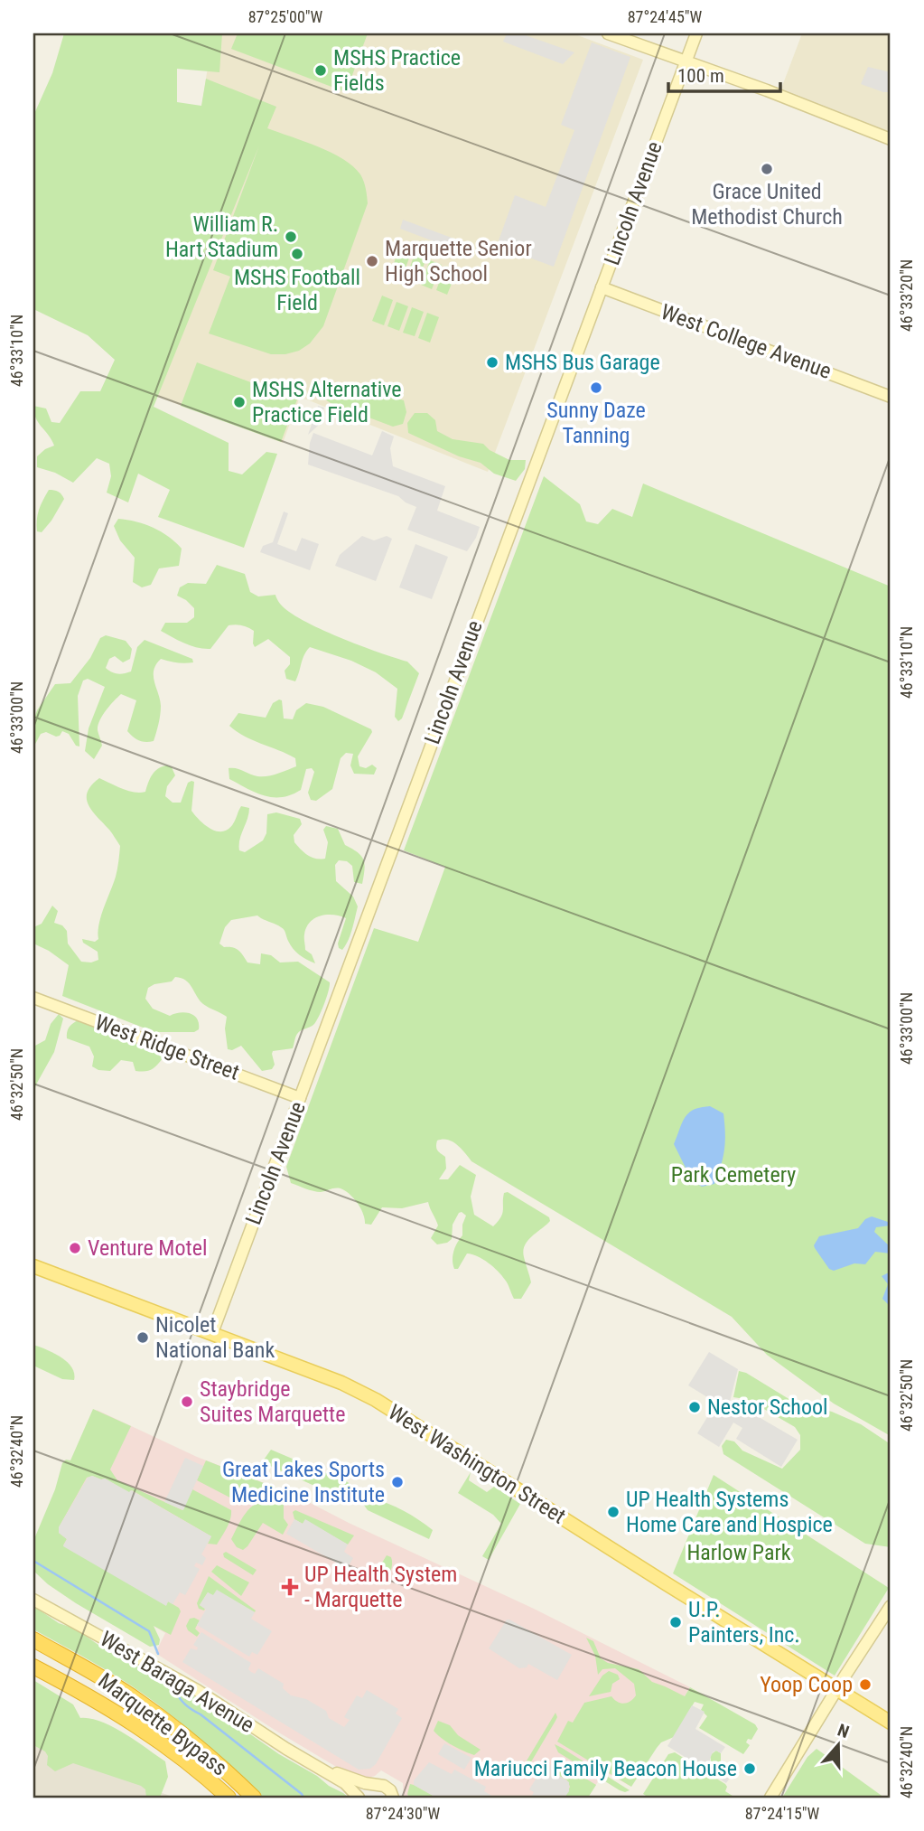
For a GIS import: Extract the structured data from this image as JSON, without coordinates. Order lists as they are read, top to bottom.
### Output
{
  "streets": {
    "highway": ["Marquette Bypass"],
    "main road": ["West Washington Street"],
    "street": [
      "Lincoln Avenue",
      "West College Avenue",
      "West Ridge Street",
      "West Baraga Avenue"
    ]
  },
  "crossings": [
    ["Lincoln Avenue", "West College Avenue"],
    ["Lincoln Avenue", "West Ridge Street"],
    ["Lincoln Avenue", "West Washington Street"]
  ],
  "parks": ["Park Cemetery", "Harlow Park"],
  "places": {
    "other": [
      "MSHS Practice Fields",
      "Grace United Methodist Church",
      "William R. Hart Stadium",
      "MSHS Football Field",
      "Marquette Senior High School",
      "MSHS Bus Garage",
      "Sunny Daze Tanning",
      "MSHS Alternative Practice Field",
      "Venture Motel",
      "Nicolet National Bank",
      "Staybridge Suites Marquette",
      "Nestor School",
      "Great Lakes Sports Medicine Institute",
      "UP Health Systems Home Care and Hospice",
      "U.P. Painters, Inc.",
      "Yoop Coop",
      "Mariucci Family Beacon House"
    ],
    "health": ["UP Health System - Marquette"]
  },
  "scale_bar": "100 m",
  "north": "top",
  "coordinates": [
    "87°25'00\"W",
    "87°24'45\"W",
    "46°33'20\"N",
    "46°33'10\"N",
    "46°33'00\"N",
    "46°32'50\"N",
    "46°32'40\"N",
    "87°24'30\"W",
    "87°24'15\"W"
  ]
}
